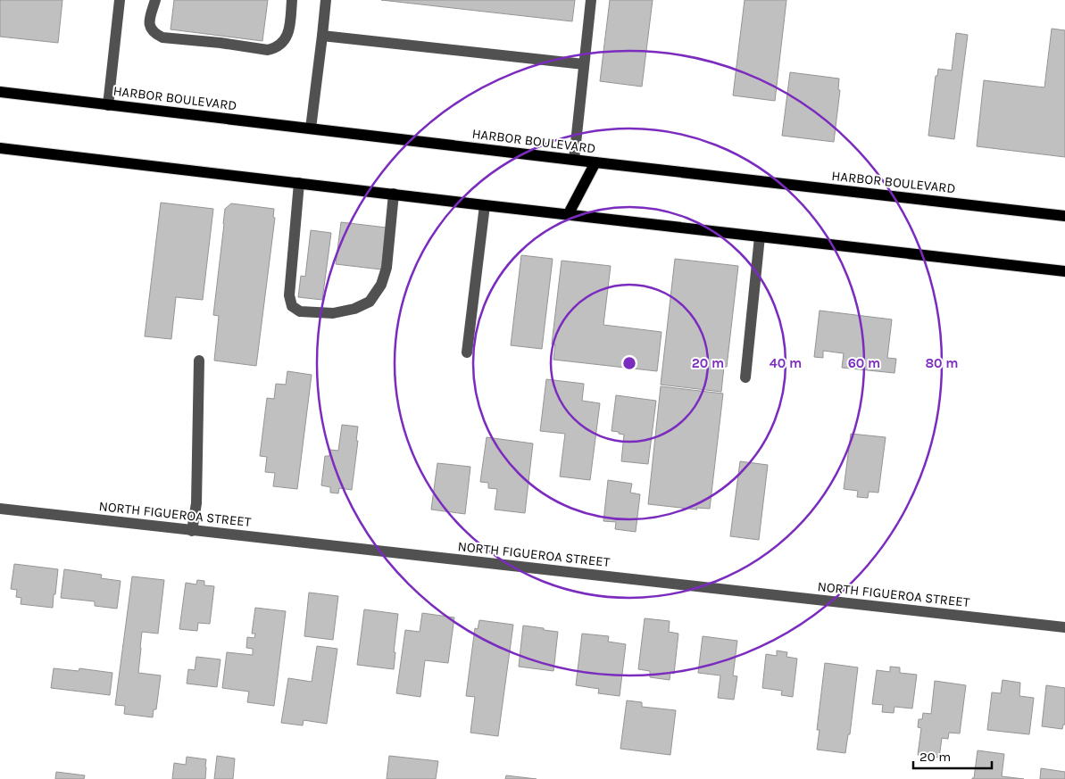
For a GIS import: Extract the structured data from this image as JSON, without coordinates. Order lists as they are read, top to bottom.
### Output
{
  "streets": {
    "main road": ["HARBOR BOULEVARD"],
    "street": ["NORTH FIGUEROA STREET"]
  },
  "scale_bar": "20 m",
  "rings": [
    "20 m",
    "40 m",
    "60 m",
    "80 m"
  ]
}
